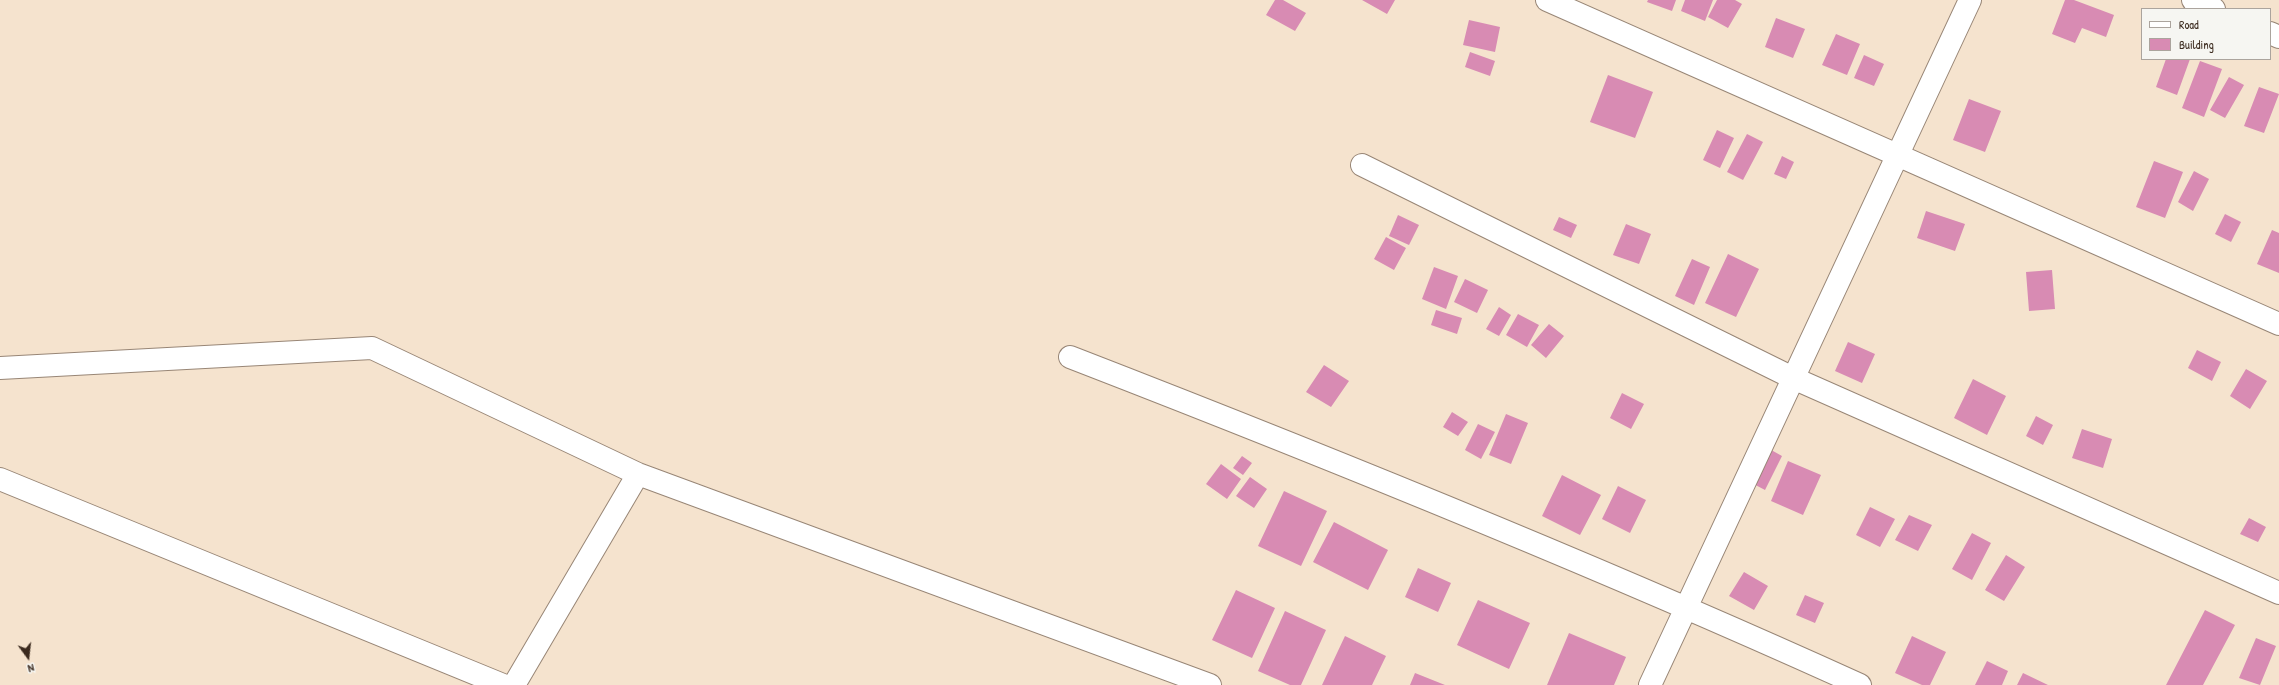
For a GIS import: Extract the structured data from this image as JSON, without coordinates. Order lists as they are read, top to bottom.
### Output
{
  "legend": ["Road", "Building"],
  "north": "bottom"
}
